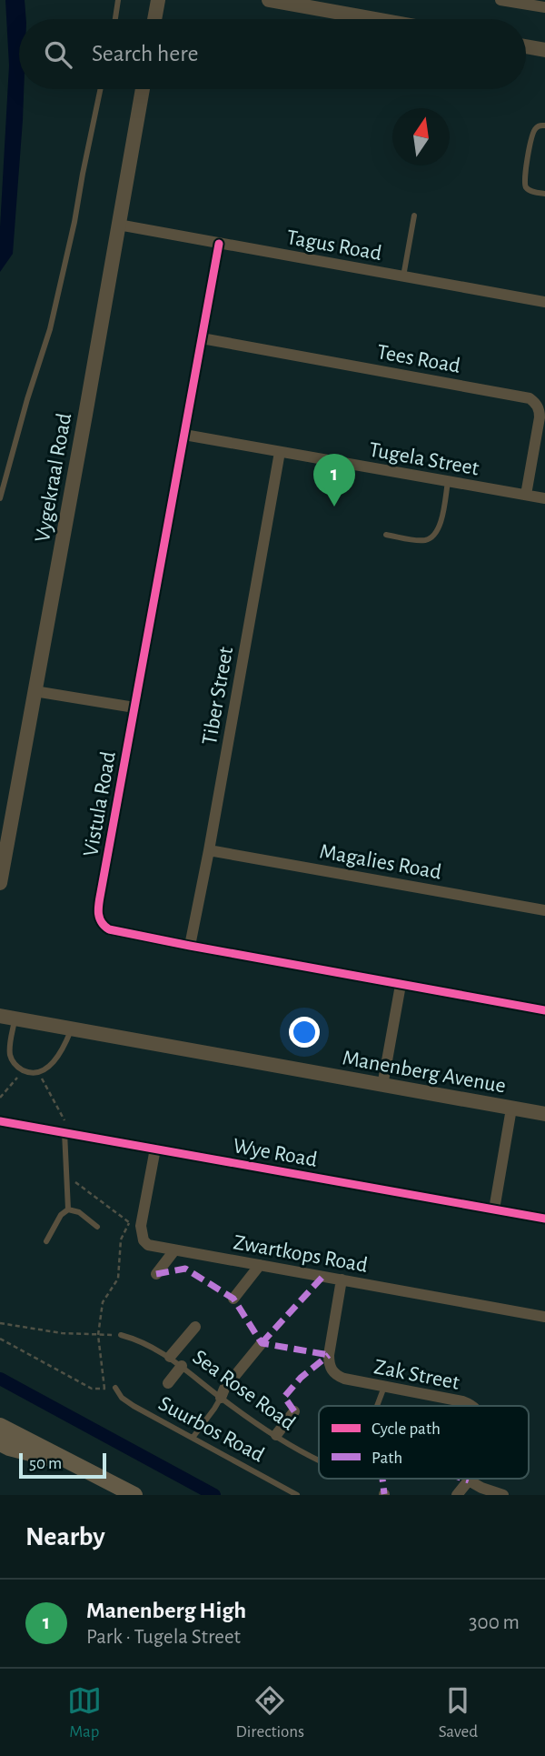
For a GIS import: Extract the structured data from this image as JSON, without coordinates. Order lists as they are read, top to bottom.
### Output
{
  "streets": {
    "street": [
      "Tagus Road",
      "Tees Road",
      "Tugela Street",
      "Vygekraal Road",
      "Tiber Street",
      "Vistula Road",
      "Magalies Road",
      "Manenberg Avenue",
      "Wye Road",
      "Zwartkops Road",
      "Zak Street"
    ],
    "lane": ["Sea Rose Road", "Suurbos Road"]
  },
  "crossings": [
    ["Tagus Road", "Vygekraal Road"],
    ["Tagus Road", "Vistula Road"],
    ["Tees Road", "Tugela Street"],
    ["Tees Road", "Vistula Road"],
    ["Tugela Street", "Tiber Street"],
    ["Tugela Street", "Vistula Road"],
    ["Tiber Street", "Vistula Road"],
    ["Tiber Street", "Magalies Road"],
    ["Wye Road", "Zwartkops Road"],
    ["Zwartkops Road", "Zak Street"],
    ["Zak Street", "Sea Rose Road"]
  ],
  "legend": ["Cycle path", "Path"],
  "scale_bar": "50 m",
  "north": "top",
  "page": {
    "search": "Search here",
    "pins": "1",
    "scale": "50 m",
    "heading": "Nearby",
    "list": [
      {
        "mark": "1",
        "name": "Manenberg High",
        "note": "Park · Tugela Street",
        "value": "300 m"
      }
    ],
    "nav": ["Map", "Directions", "Saved"]
  }
}
